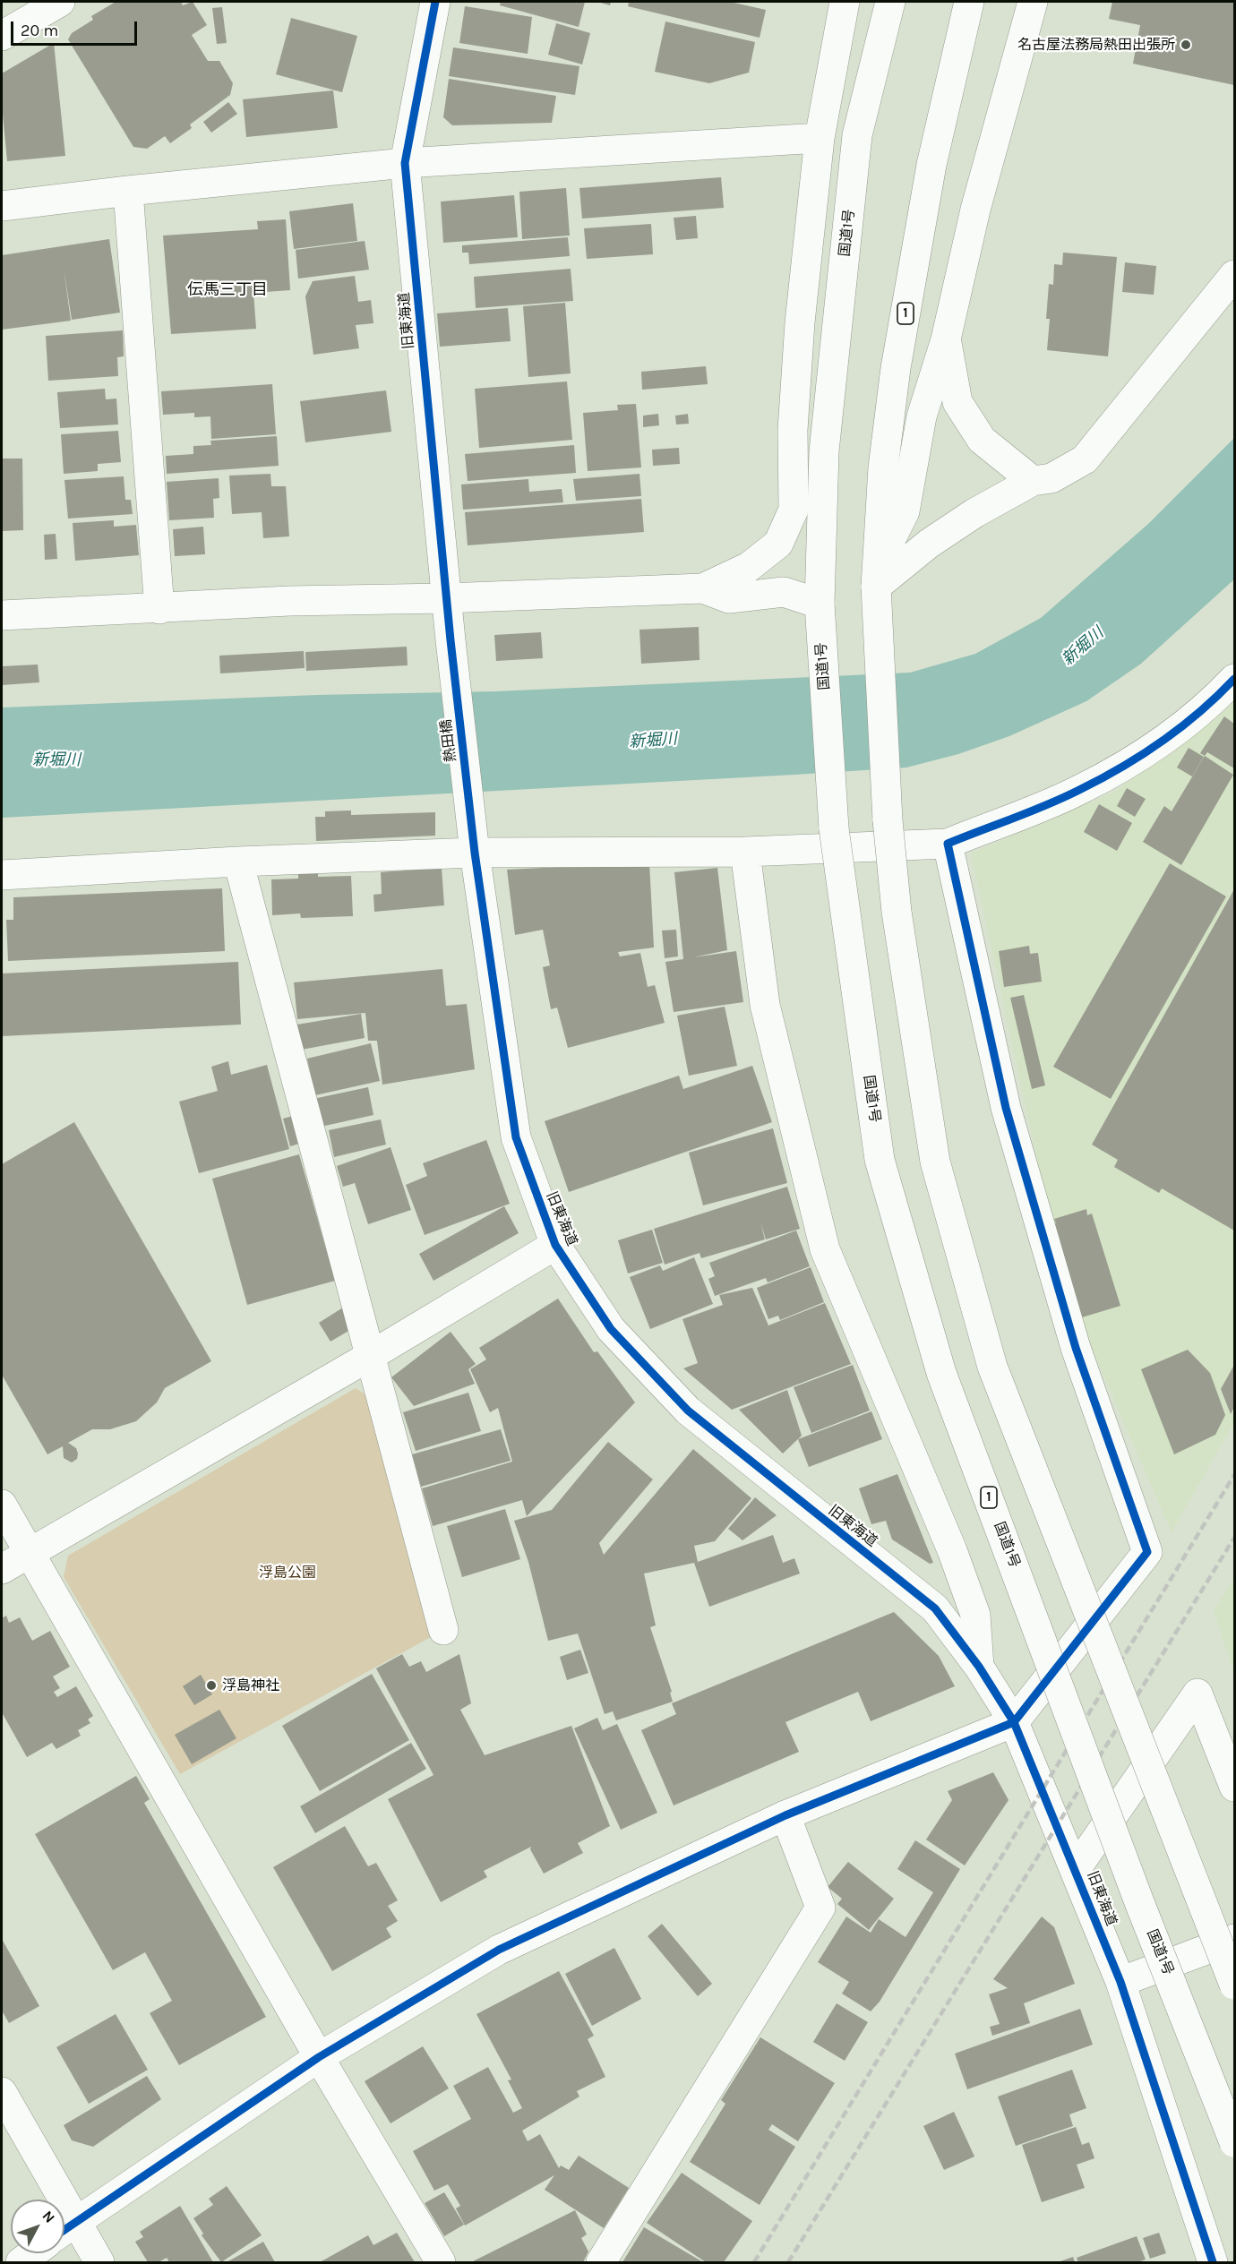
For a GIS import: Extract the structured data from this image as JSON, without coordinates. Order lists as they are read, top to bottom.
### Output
{
  "streets": {
    "main road": [
      "国道1号",
      "1",
      "旧東海道",
      "熱田橋"
    ]
  },
  "crossings": [
    ["旧東海道", "熱田橋"]
  ],
  "districts": ["伝馬三丁目"],
  "water": ["新堀川"],
  "parks": ["浮島公園"],
  "places": ["名古屋法務局熱田出張所", "浮島神社"],
  "scale_bar": "20 m",
  "north": "top right"
}
